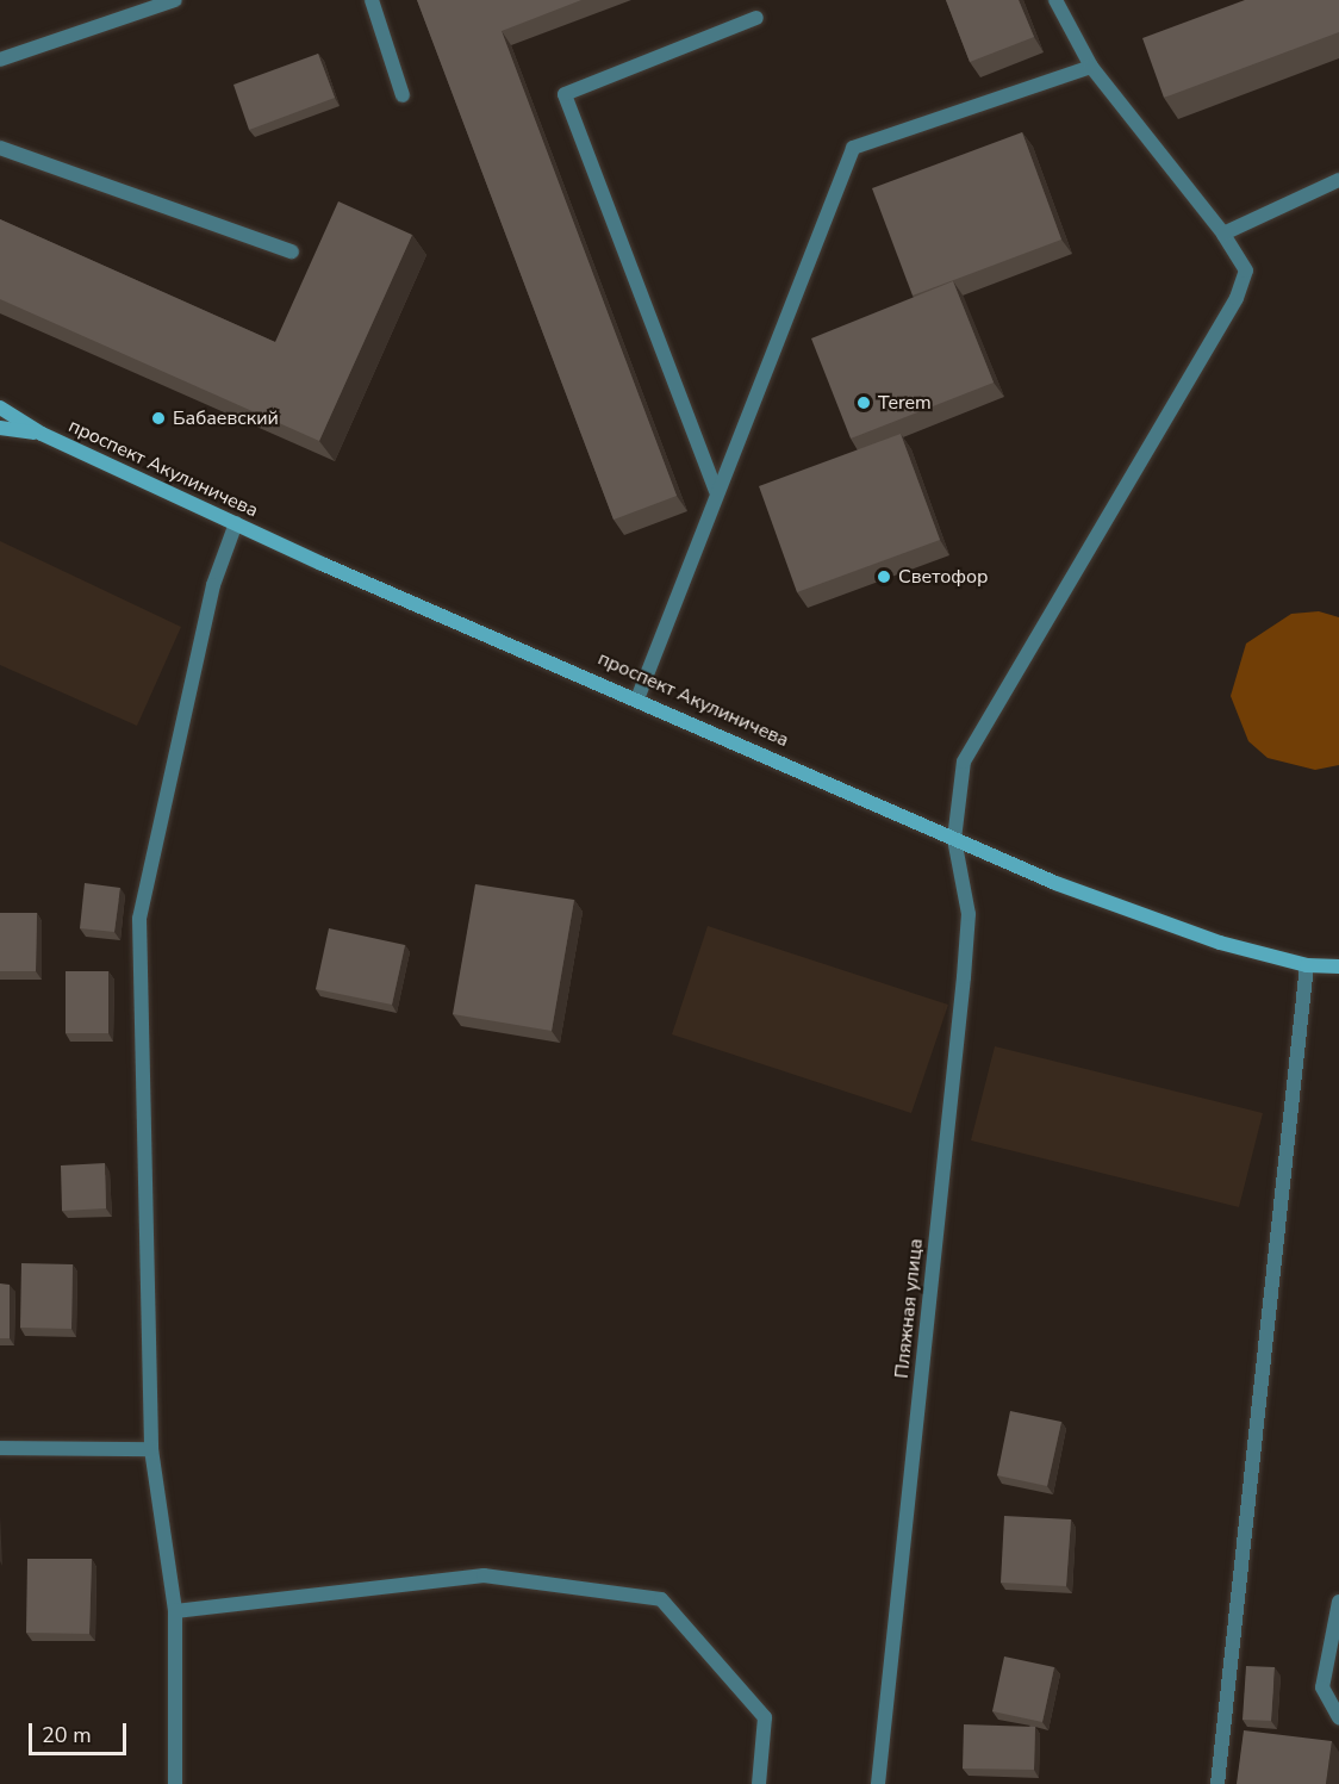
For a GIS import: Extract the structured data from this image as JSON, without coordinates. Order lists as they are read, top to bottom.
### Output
{
  "streets": {
    "main road": ["проспект Акулиничева"],
    "street": ["Пляжная улица"]
  },
  "crossings": [
    ["проспект Акулиничева", "Пляжная улица"]
  ],
  "places": ["Terem", "Бабаевский", "Светофор"],
  "scale_bar": "20 m"
}
